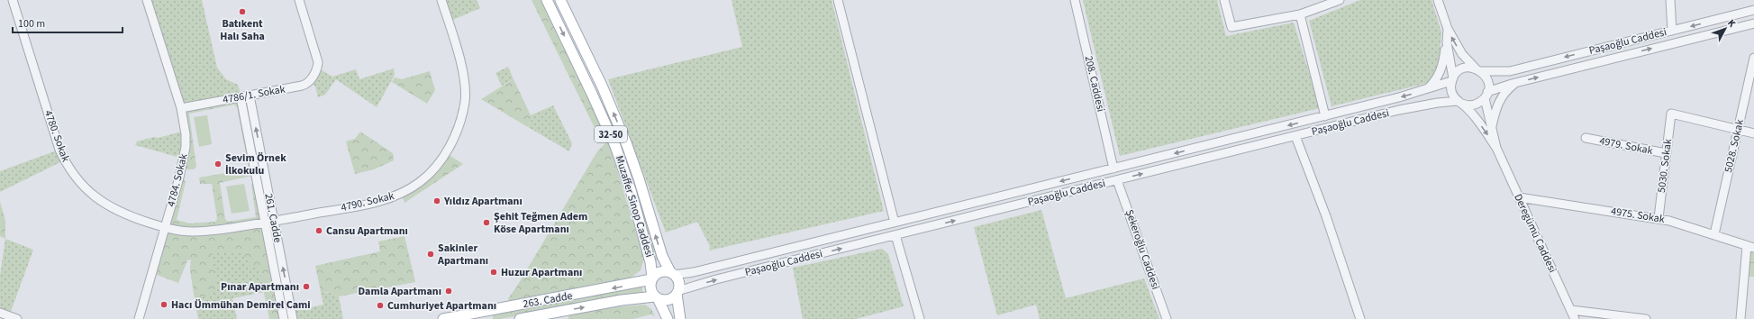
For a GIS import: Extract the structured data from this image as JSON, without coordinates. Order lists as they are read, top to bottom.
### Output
{
  "streets": {
    "main road": ["32-50", "Muzaffer Sinop Caddesi", "263. Cadde"],
    "street": [
      "Paşaoğlu Caddesi",
      "208. Caddesi",
      "4786/1. Sokak",
      "4780. Sokak",
      "4979. Sokak",
      "5028. Sokak",
      "5030. Sokak",
      "4784. Sokak",
      "4790. Sokak",
      "4975. Sokak",
      "261. Cadde",
      "Deregümü Caddesi",
      "Şekeroğlu Caddesi"
    ]
  },
  "crossings": [
    ["Paşaoğlu Caddesi", "208. Caddesi"],
    ["Paşaoğlu Caddesi", "Muzaffer Sinop Caddesi"],
    ["Paşaoğlu Caddesi", "Deregümü Caddesi"],
    ["Paşaoğlu Caddesi", "Şekeroğlu Caddesi"],
    ["Paşaoğlu Caddesi", "263. Cadde"],
    ["4786/1. Sokak", "4784. Sokak"],
    ["4786/1. Sokak", "261. Cadde"],
    ["4780. Sokak", "4784. Sokak"],
    ["4780. Sokak", "4790. Sokak"],
    ["4780. Sokak", "261. Cadde"],
    ["4979. Sokak", "5030. Sokak"],
    ["5028. Sokak", "5030. Sokak"],
    ["5028. Sokak", "4975. Sokak"],
    ["5030. Sokak", "4975. Sokak"],
    ["4790. Sokak", "261. Cadde"],
    ["Muzaffer Sinop Caddesi", "263. Cadde"],
    ["4975. Sokak", "Deregümü Caddesi"]
  ],
  "places": [
    "Batıkent Halı Saha",
    "Sevim Örnek İlkokulu",
    "Yıldız Apartmanı",
    "Şehit Teğmen Adem Köse Apartmanı",
    "Cansu Apartmanı",
    "Sakinler Apartmanı",
    "Huzur Apartmanı",
    "Pınar Apartmanı",
    "Damla Apartmanı",
    "Hacı Ümmühan Demirel Cami",
    "Cumhuriyet Apartmanı"
  ],
  "scale_bar": "100 m",
  "north": "top right"
}
